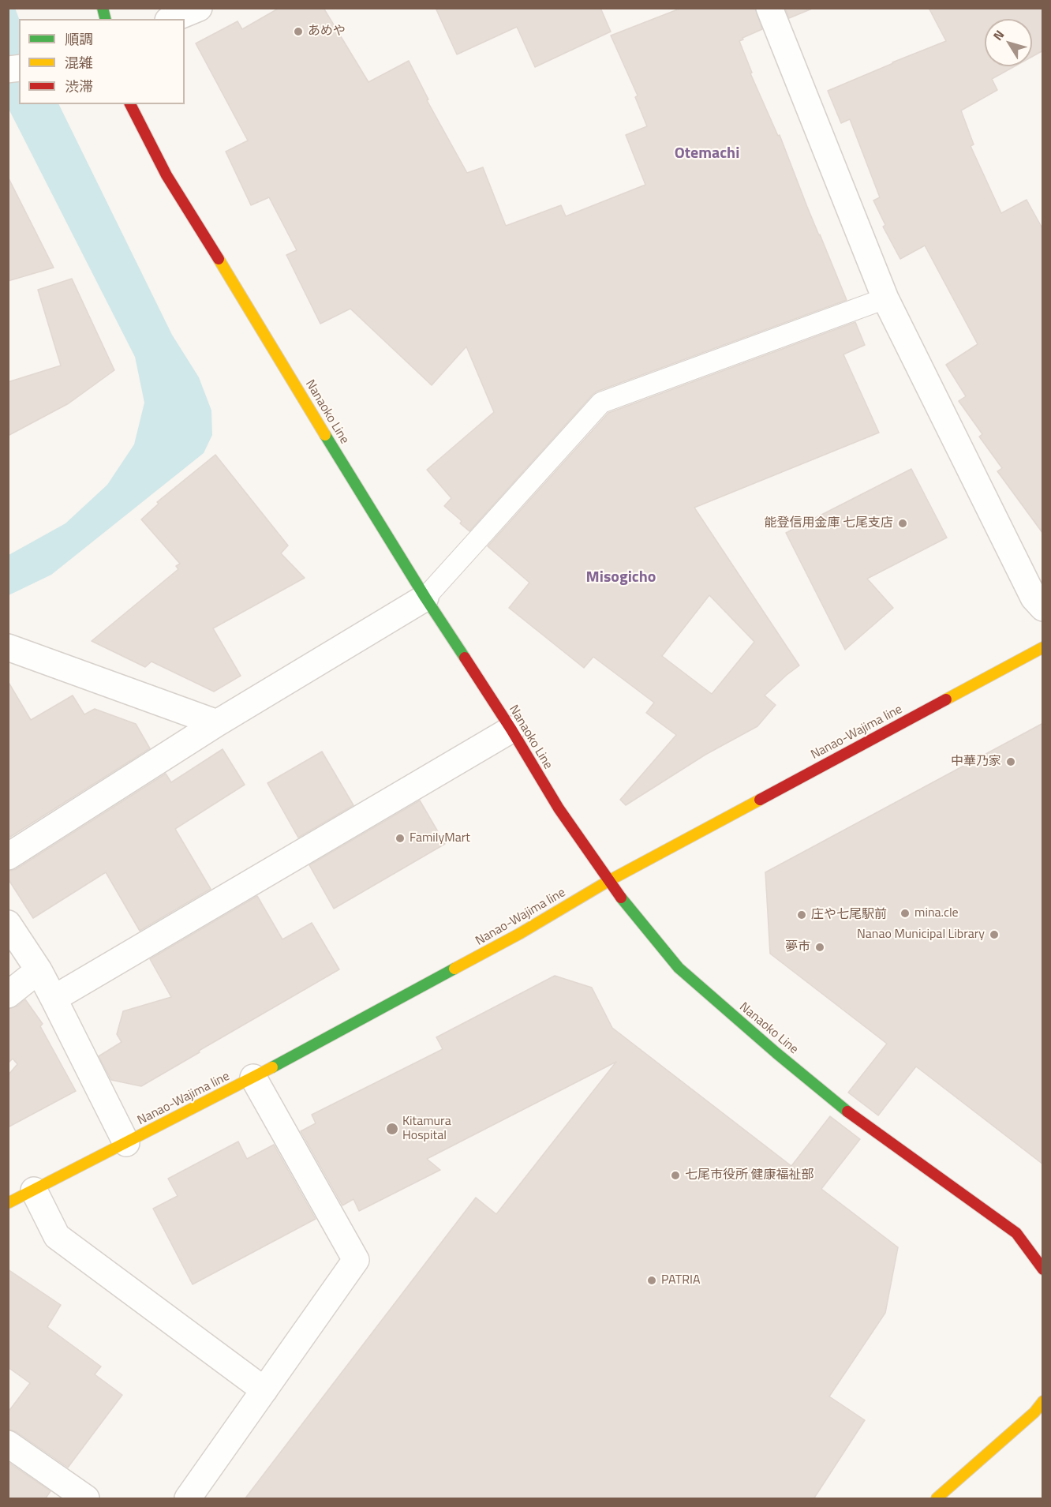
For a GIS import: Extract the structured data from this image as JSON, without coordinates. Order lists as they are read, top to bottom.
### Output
{
  "streets": {
    "main road": ["Nanaoko Line", "Nanao-Wajima line"]
  },
  "crossings": [
    ["Nanaoko Line", "Nanao-Wajima line"]
  ],
  "districts": ["Otemachi", "Misogicho"],
  "places": [
    "あめや",
    "能登信用金庫 七尾支店",
    "中華乃家",
    "FamilyMart",
    "mina.cle",
    "庄や七尾駅前",
    "Nanao Municipal Library",
    "夢市",
    "Kitamura Hospital",
    "七尾市役所 健康福祉部",
    "PATRIA"
  ],
  "legend": ["順調", "混雑", "渋滞"],
  "north": "top left"
}
